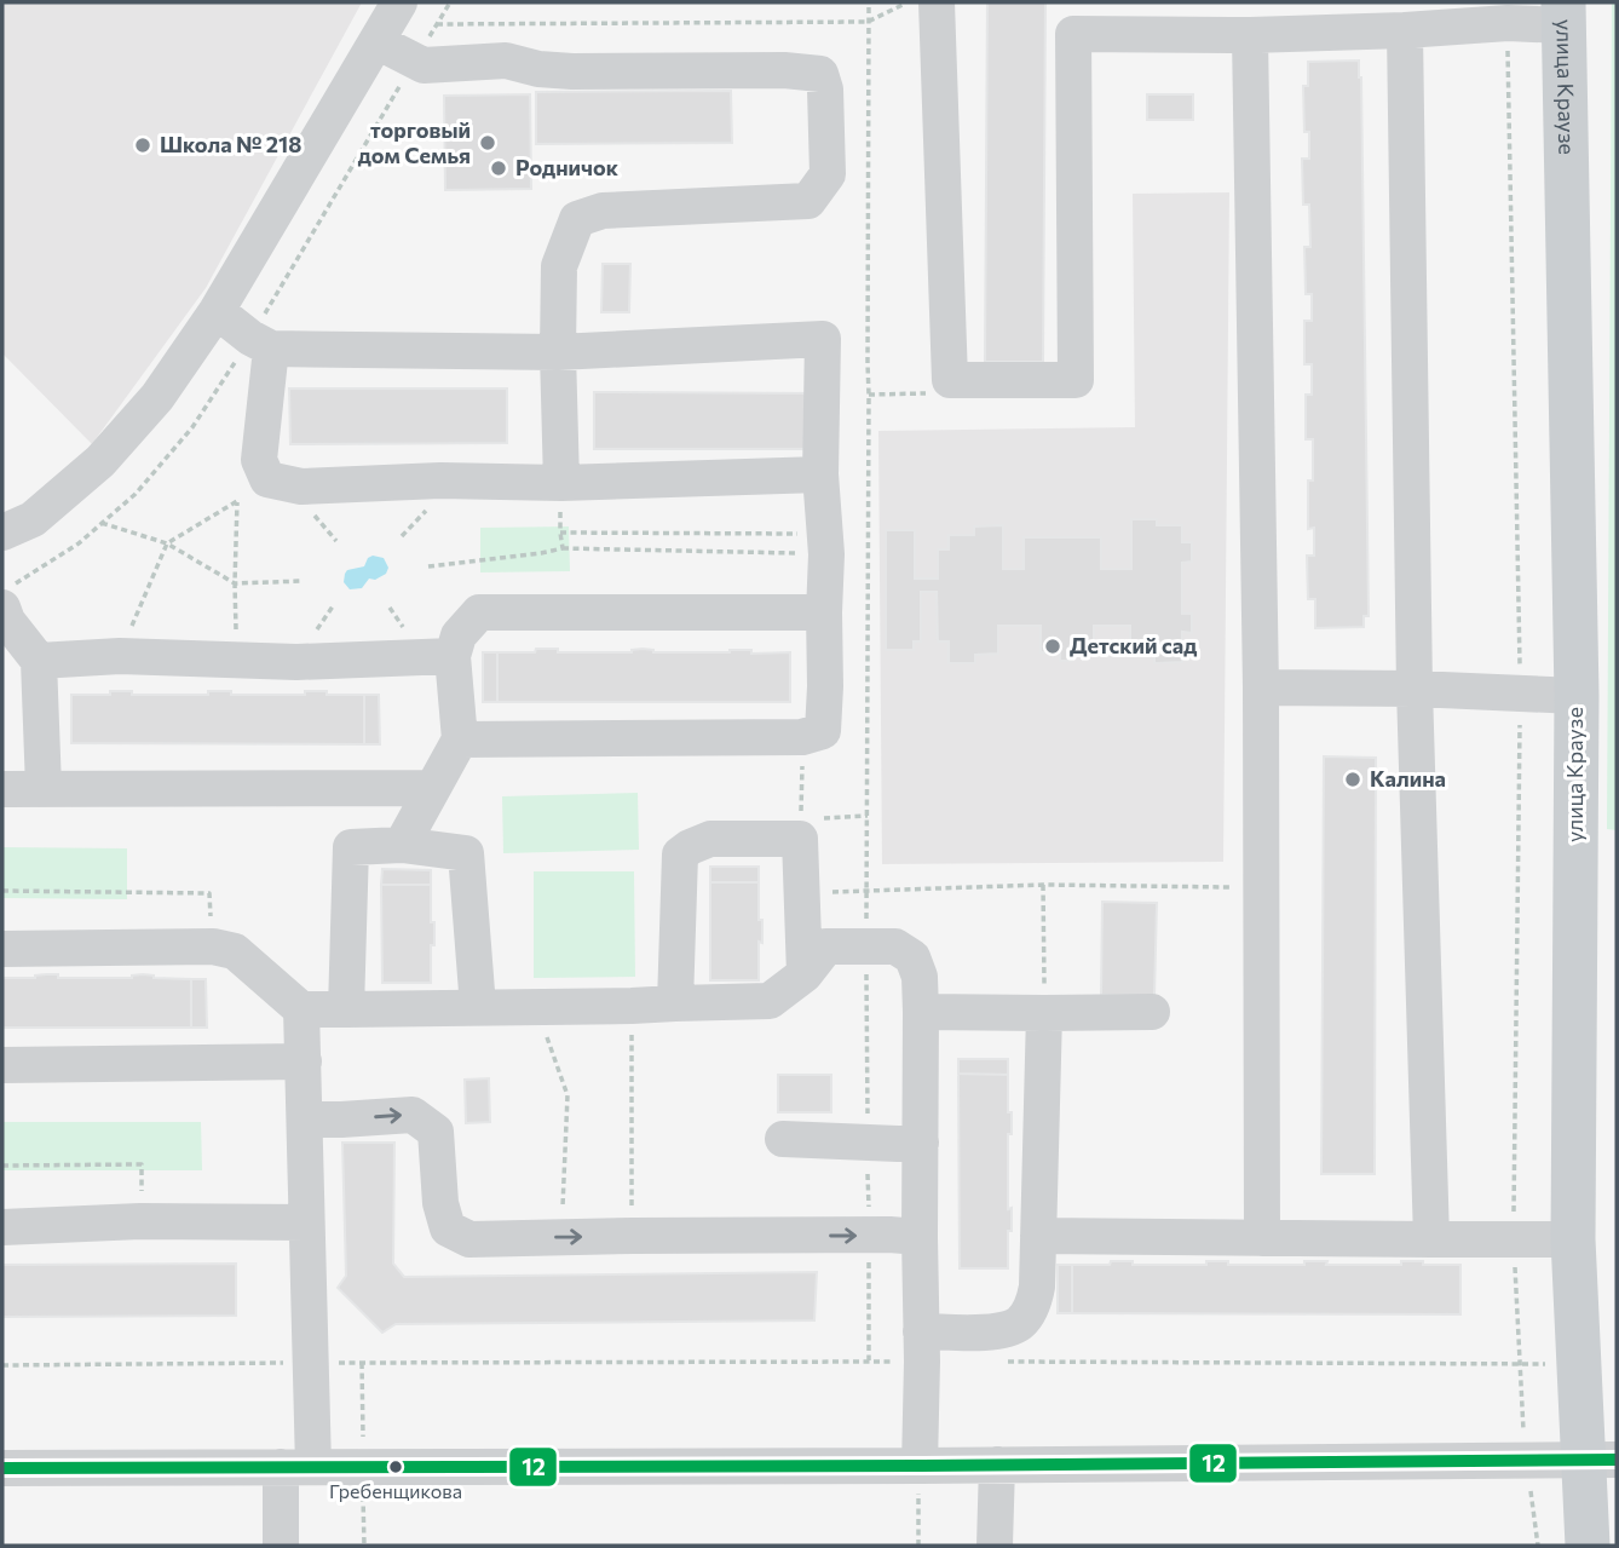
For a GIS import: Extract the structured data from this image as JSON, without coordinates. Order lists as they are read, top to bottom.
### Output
{
  "streets": {
    "main road": ["улица Краузе"]
  },
  "places": [
    "торговый дом Семья",
    "Школа № 218",
    "Родничок",
    "Детский сад",
    "Калина",
    "Гребенщикова"
  ],
  "lines": ["transit line 12"]
}
